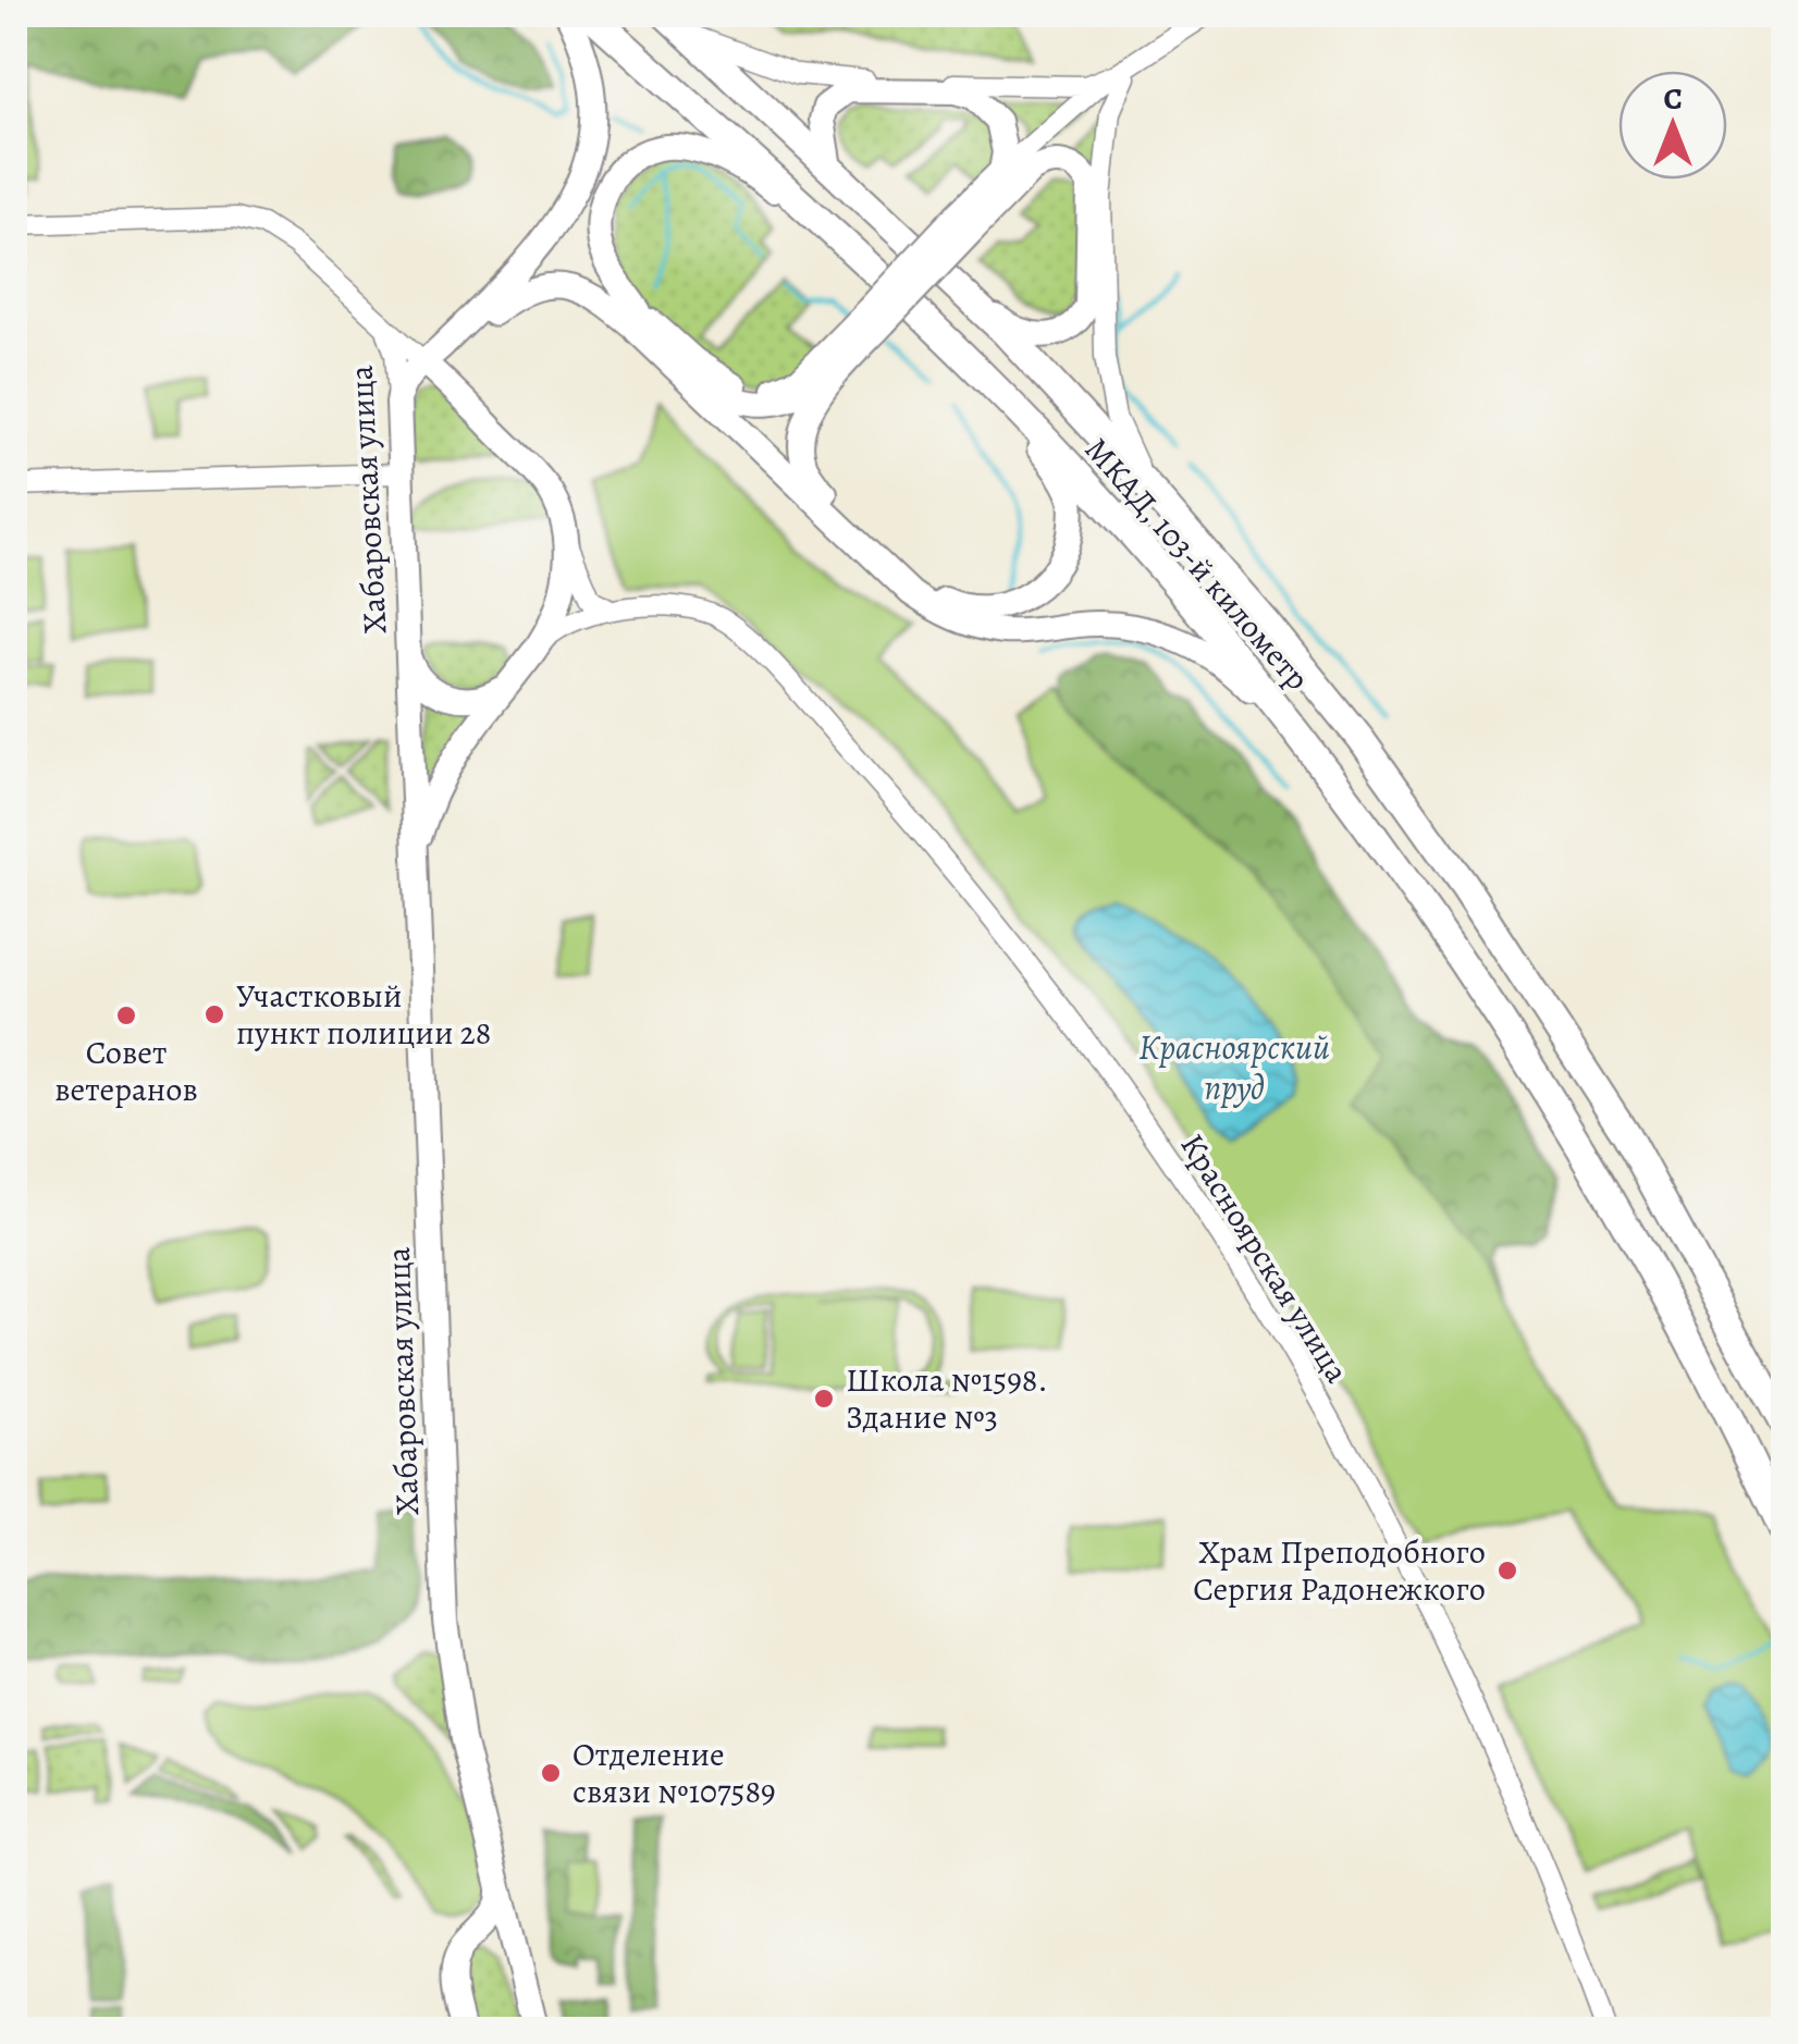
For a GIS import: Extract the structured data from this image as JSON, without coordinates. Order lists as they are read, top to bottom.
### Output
{
  "streets": {
    "highway": ["МКАД, 103-й километр"],
    "main road": ["Хабаровская улица"],
    "street": ["Красноярская улица"]
  },
  "crossings": [
    ["Хабаровская улица", "Красноярская улица"]
  ],
  "water": ["Красноярский пруд"],
  "places": [
    "Участковый пункт полиции 28",
    "Совет ветеранов",
    "Школа №1598. Здание №3",
    "Храм Преподобного Сергия Радонежкого",
    "Отделение связи №107589"
  ],
  "north": "top"
}
